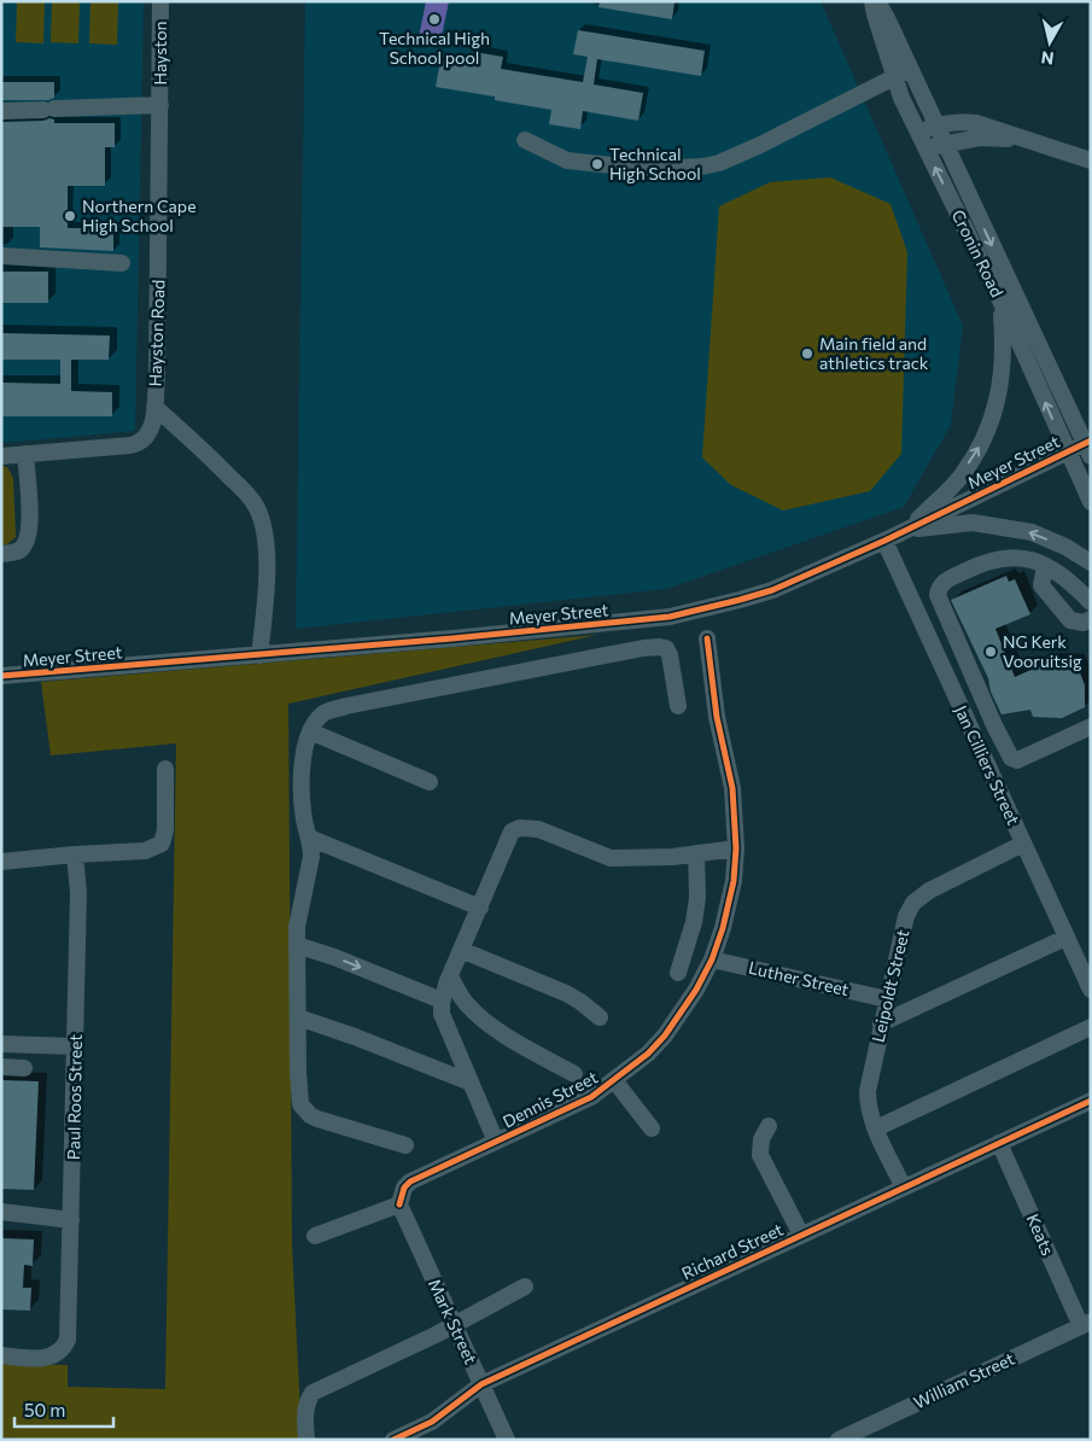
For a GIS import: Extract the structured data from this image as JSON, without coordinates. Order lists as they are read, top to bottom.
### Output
{
  "streets": {
    "street": [
      "Hayston",
      "Cronin Road",
      "Hayston Road",
      "Meyer Street",
      "Jan Cilliers Street",
      "Luther Street",
      "Leipoldt Street",
      "Paul Roos Street",
      "Dennis Street",
      "Keats",
      "Richard Street",
      "Mark Street",
      "William Street"
    ]
  },
  "crossings": [
    ["Hayston", "Hayston Road"],
    ["Cronin Road", "Meyer Street"],
    ["Meyer Street", "Jan Cilliers Street"],
    ["Jan Cilliers Street", "Leipoldt Street"],
    ["Luther Street", "Leipoldt Street"],
    ["Luther Street", "Dennis Street"],
    ["Leipoldt Street", "Richard Street"],
    ["Dennis Street", "Mark Street"],
    ["Keats", "Richard Street"],
    ["Keats", "William Street"],
    ["Richard Street", "Mark Street"]
  ],
  "places": [
    "Technical High School pool",
    "Technical High School",
    "Northern Cape High School",
    "Main field and athletics track",
    "NG Kerk Vooruitsig"
  ],
  "scale_bar": "50 m",
  "north": "bottom"
}
